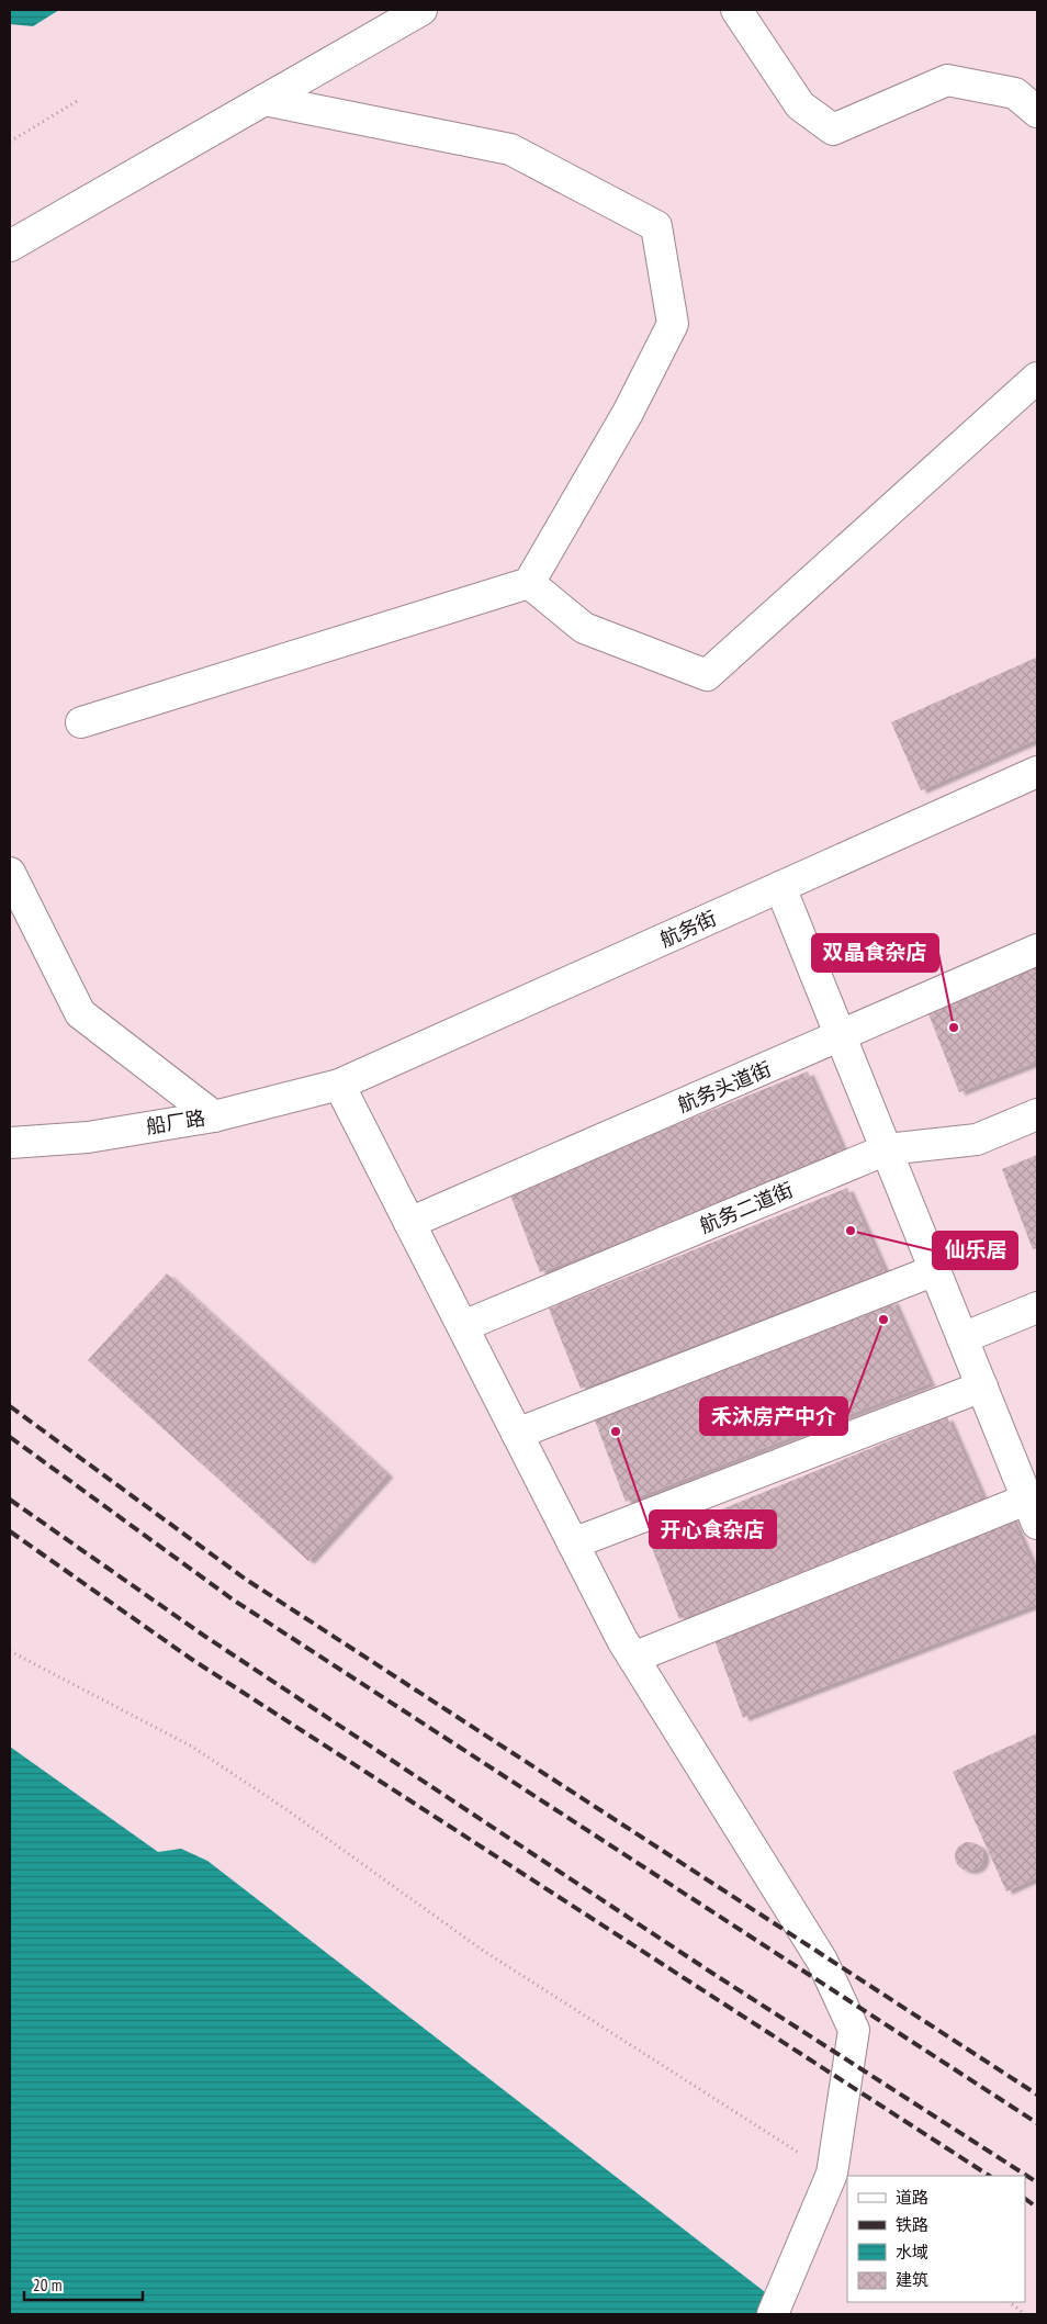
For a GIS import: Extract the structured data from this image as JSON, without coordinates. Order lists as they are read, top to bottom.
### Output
{
  "streets": {
    "street": [
      "航务街",
      "航务头道街",
      "船厂路",
      "航务二道街"
    ]
  },
  "crossings": [
    ["航务街", "船厂路"]
  ],
  "places": [
    "双晶食杂店",
    "仙乐居",
    "禾沐房产中介",
    "开心食杂店"
  ],
  "legend": [
    "道路",
    "铁路",
    "水域",
    "建筑"
  ],
  "scale_bar": "20 m"
}
